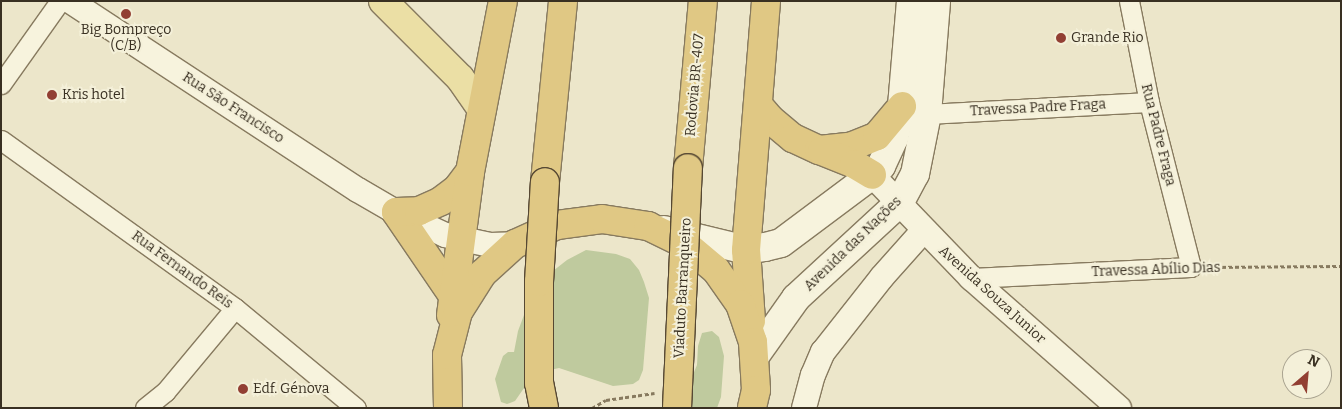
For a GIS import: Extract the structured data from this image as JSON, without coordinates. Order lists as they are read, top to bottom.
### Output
{
  "streets": {
    "highway": ["Rodovia BR-407", "Viaduto Barranqueiro"],
    "main road": ["Avenida das Nações"],
    "street": [
      "Rua São Francisco",
      "Travessa Padre Fraga",
      "Rua Padre Fraga",
      "Rua Fernando Reis",
      "Travessa Abílio Dias",
      "Avenida Souza Junior"
    ]
  },
  "crossings": [
    ["Rodovia BR-407", "Viaduto Barranqueiro"],
    ["Travessa Padre Fraga", "Rua Padre Fraga"],
    ["Travessa Padre Fraga", "Avenida das Nações"],
    ["Rua Padre Fraga", "Travessa Abílio Dias"],
    ["Avenida das Nações", "Avenida Souza Junior"],
    ["Travessa Abílio Dias", "Avenida Souza Junior"]
  ],
  "places": [
    "Big Bompreço (C/B)",
    "Grande Rio",
    "Kris hotel",
    "Edf. Génova"
  ],
  "north": "top right"
}
